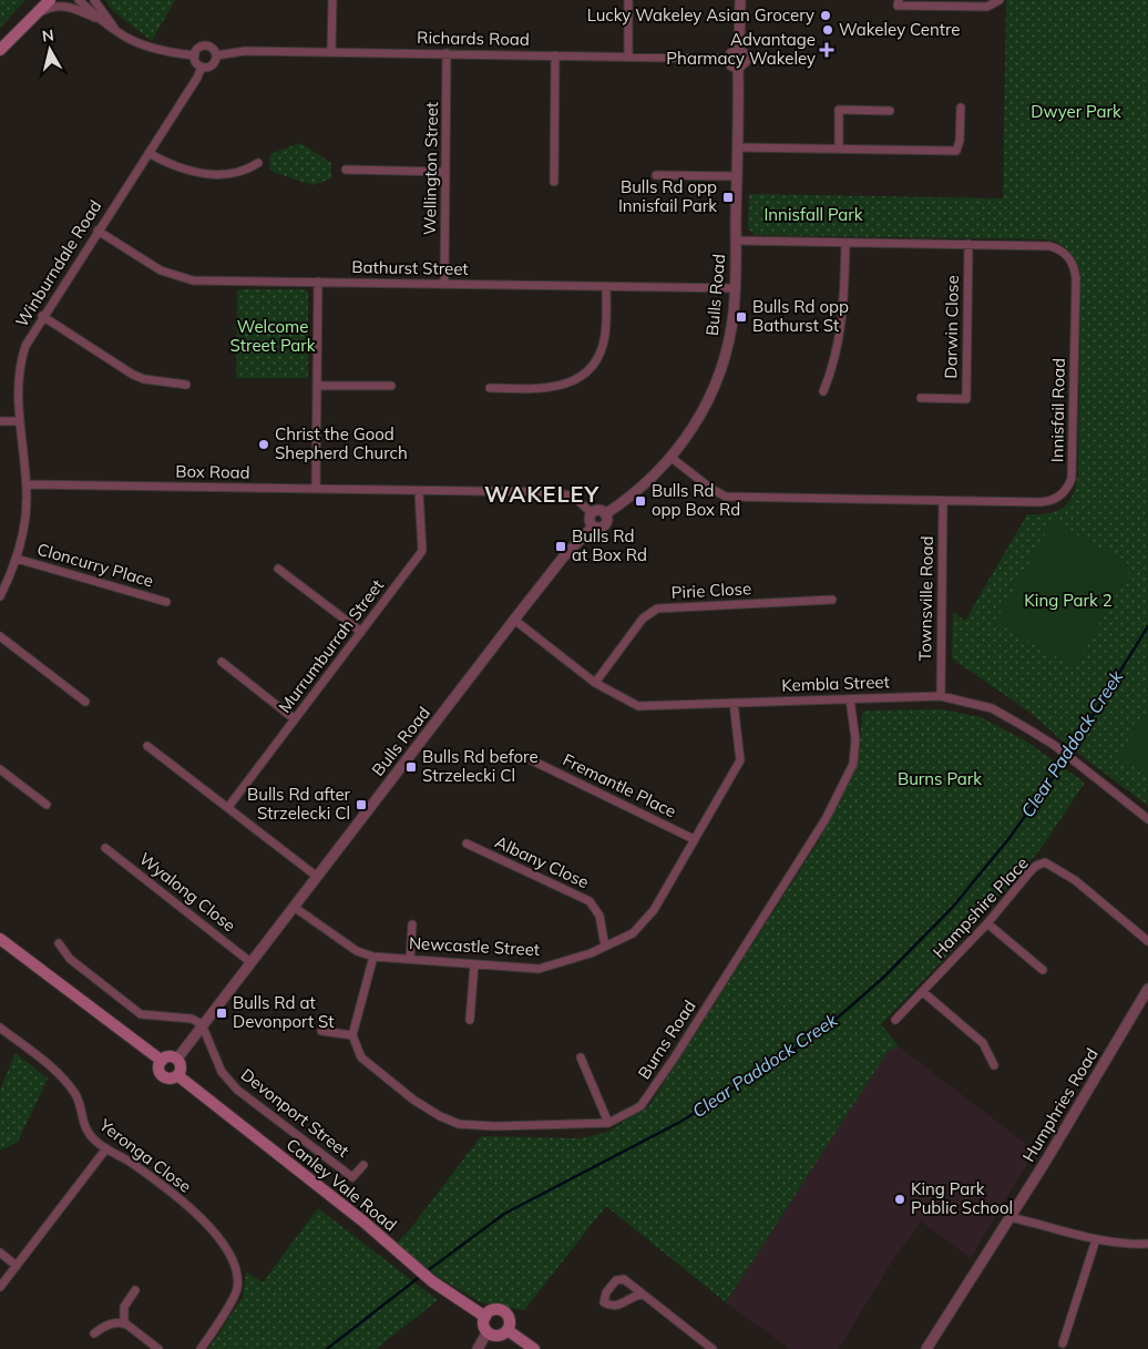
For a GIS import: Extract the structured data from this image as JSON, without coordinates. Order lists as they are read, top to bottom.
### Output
{
  "streets": {
    "main road": ["Canley Vale Road"],
    "street": [
      "Richards Road",
      "Wellington Street",
      "Winburndale Road",
      "Bathurst Street",
      "Bulls Road",
      "Darwin Close",
      "Innisfail Road",
      "Box Road",
      "Cloncurry Place",
      "Pirie Close",
      "Townsville Road",
      "Murrumburrah Street",
      "Kembla Street",
      "Fremantle Place",
      "Albany Close",
      "Wyalong Close",
      "Hampshire Place",
      "Newcastle Street",
      "Burns Road",
      "Humphries Road",
      "Devonport Street",
      "Yeronga Close"
    ]
  },
  "crossings": [
    ["Richards Road", "Wellington Street"],
    ["Richards Road", "Winburndale Road"],
    ["Richards Road", "Bulls Road"],
    ["Wellington Street", "Bathurst Street"],
    ["Winburndale Road", "Bathurst Street"],
    ["Winburndale Road", "Box Road"],
    ["Winburndale Road", "Cloncurry Place"],
    ["Bathurst Street", "Bulls Road"],
    ["Bulls Road", "Innisfail Road"],
    ["Bulls Road", "Box Road"],
    ["Bulls Road", "Kembla Street"],
    ["Bulls Road", "Wyalong Close"],
    ["Bulls Road", "Newcastle Street"],
    ["Bulls Road", "Devonport Street"],
    ["Bulls Road", "Canley Vale Road"],
    ["Darwin Close", "Innisfail Road"],
    ["Innisfail Road", "Townsville Road"],
    ["Box Road", "Murrumburrah Street"],
    ["Pirie Close", "Kembla Street"],
    ["Townsville Road", "Kembla Street"],
    ["Kembla Street", "Newcastle Street"],
    ["Kembla Street", "Burns Road"],
    ["Fremantle Place", "Newcastle Street"],
    ["Albany Close", "Newcastle Street"]
  ],
  "districts": ["WAKELEY"],
  "water": ["Clear Paddock Creek"],
  "parks": [
    "Dwyer Park",
    "Innisfall Park",
    "Welcome Street Park",
    "King Park 2",
    "Burns Park"
  ],
  "places": {
    "other": [
      "Lucky Wakeley Asian Grocery",
      "Wakeley Centre",
      "Christ the Good Shepherd Church",
      "King Park Public School"
    ],
    "health": ["Advantage Pharmacy Wakeley"],
    "transit": [
      "Bulls Rd opp Innisfail Park",
      "Bulls Rd opp Bathurst St",
      "Bulls Rd opp Box Rd",
      "Bulls Rd at Box Rd",
      "Bulls Rd before Strzelecki Cl",
      "Bulls Rd after Strzelecki Cl",
      "Bulls Rd at Devonport St"
    ]
  },
  "north": "top"
}
